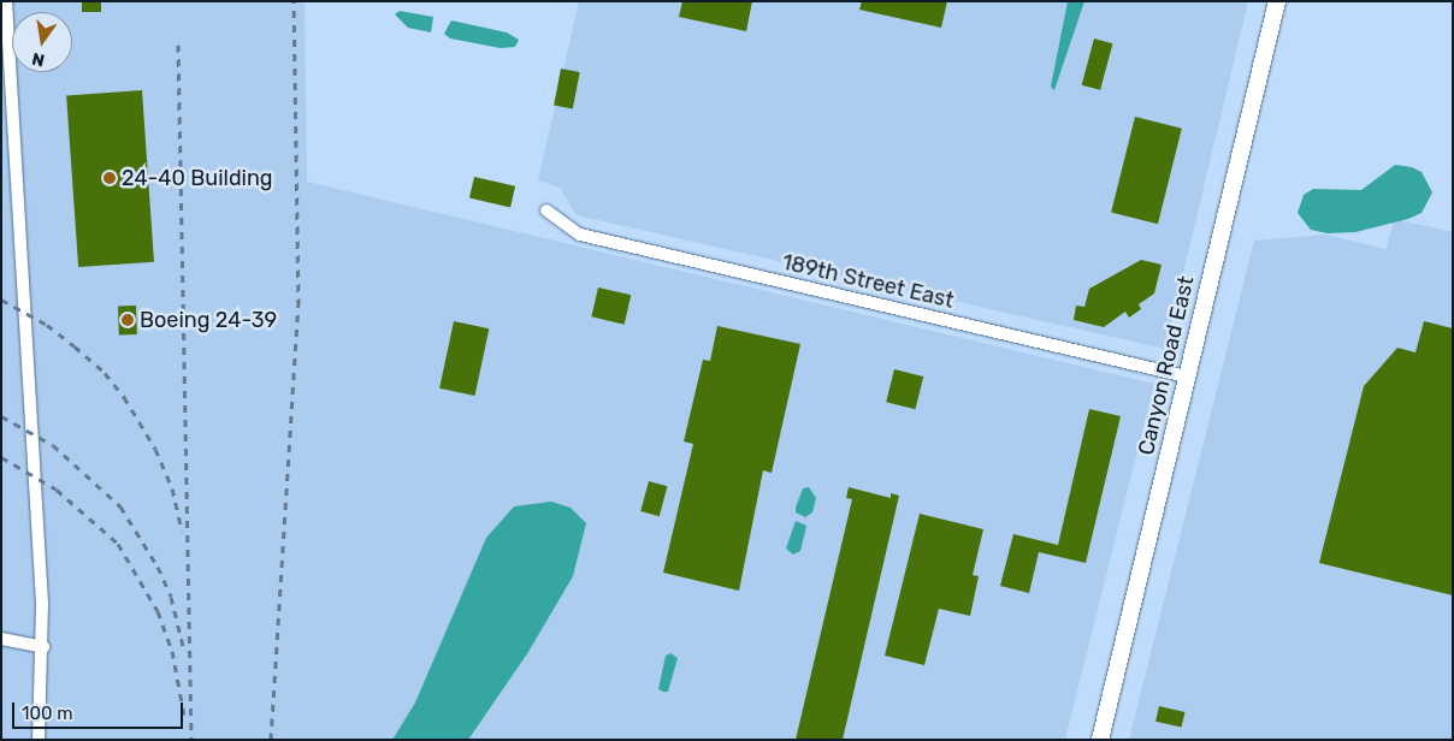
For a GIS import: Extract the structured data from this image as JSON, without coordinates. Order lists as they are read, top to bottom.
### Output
{
  "streets": {
    "main road": ["Canyon Road East"],
    "street": ["189th Street East"]
  },
  "crossings": [
    ["189th Street East", "Canyon Road East"]
  ],
  "places": ["24-40 Building", "Boeing 24-39"],
  "scale_bar": "100 m",
  "north": "bottom"
}
